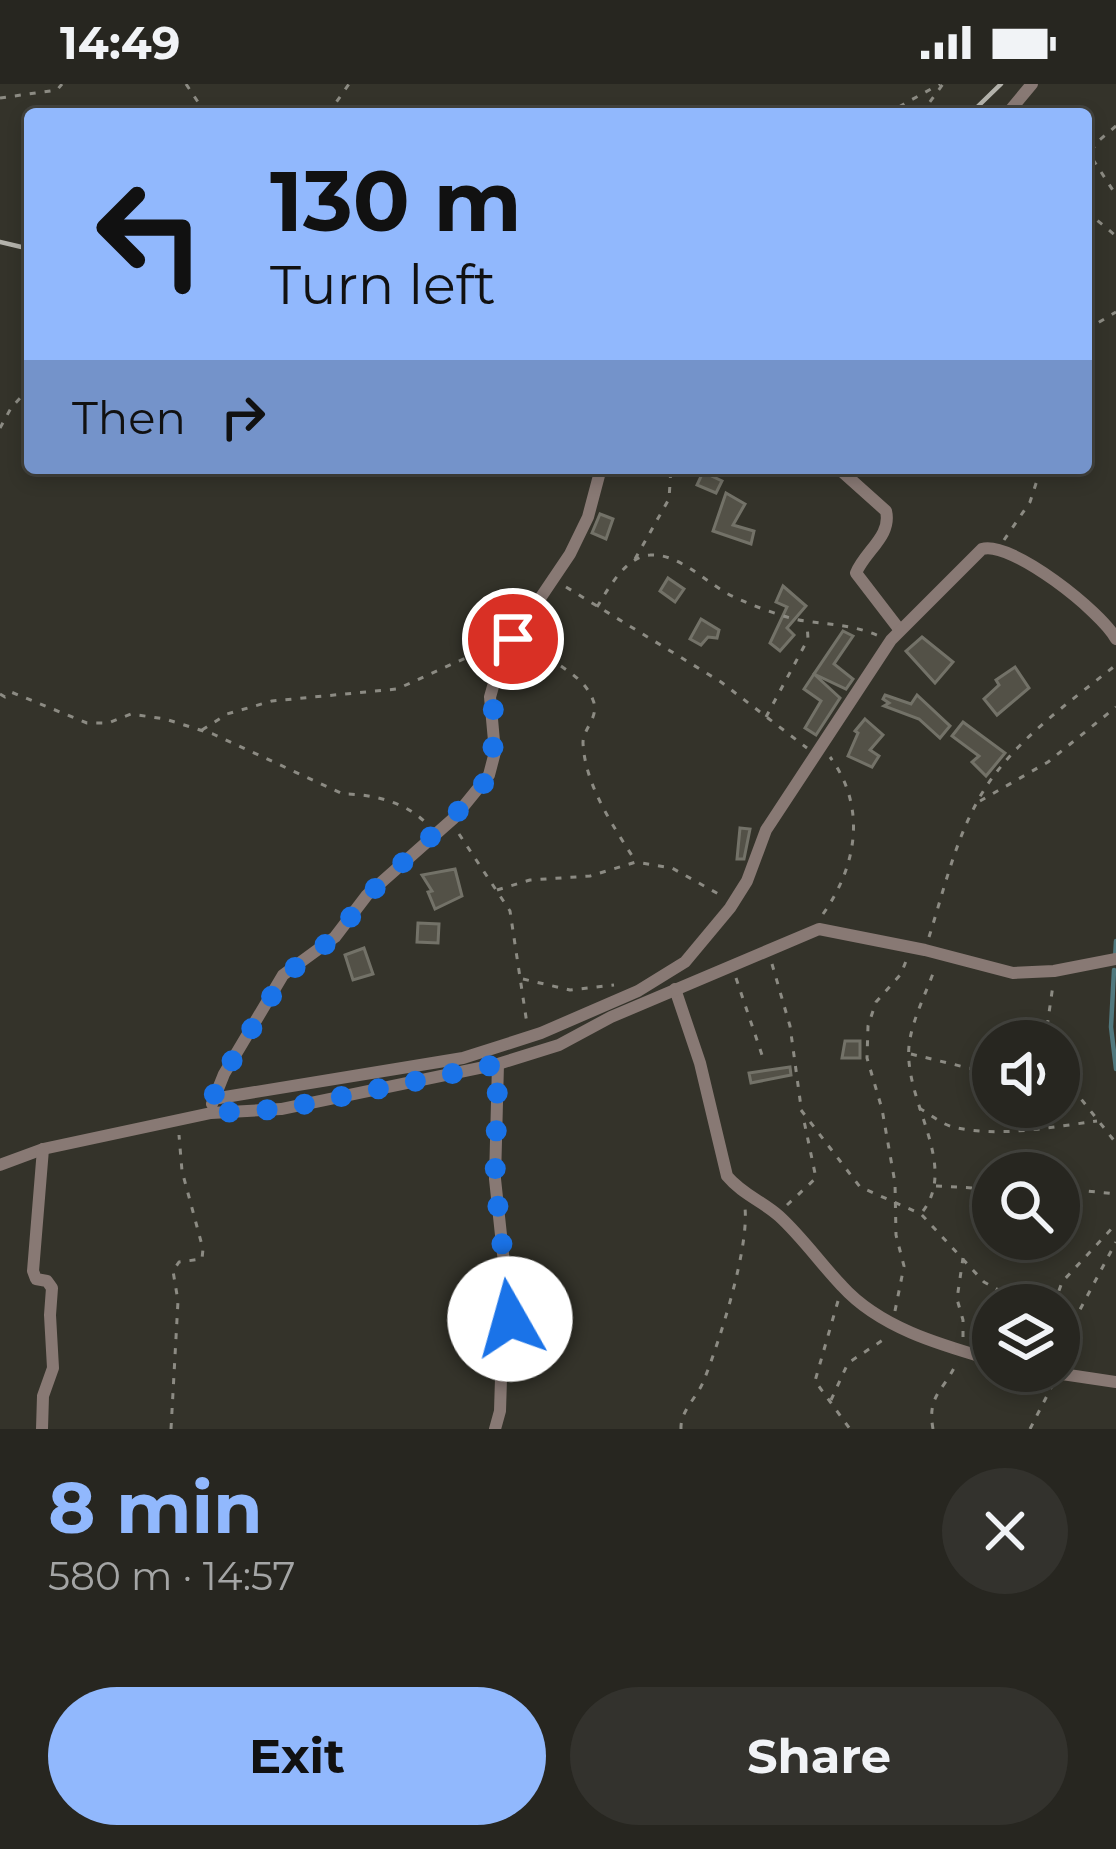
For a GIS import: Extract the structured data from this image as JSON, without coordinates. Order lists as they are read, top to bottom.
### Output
{
  "page": {
    "status": "14:49",
    "turn": ["130 m", "Turn left"],
    "then": "Then",
    "heading": ["8 min", "580 m · 14:57"],
    "buttons": ["Exit", "Share"]
  }
}
